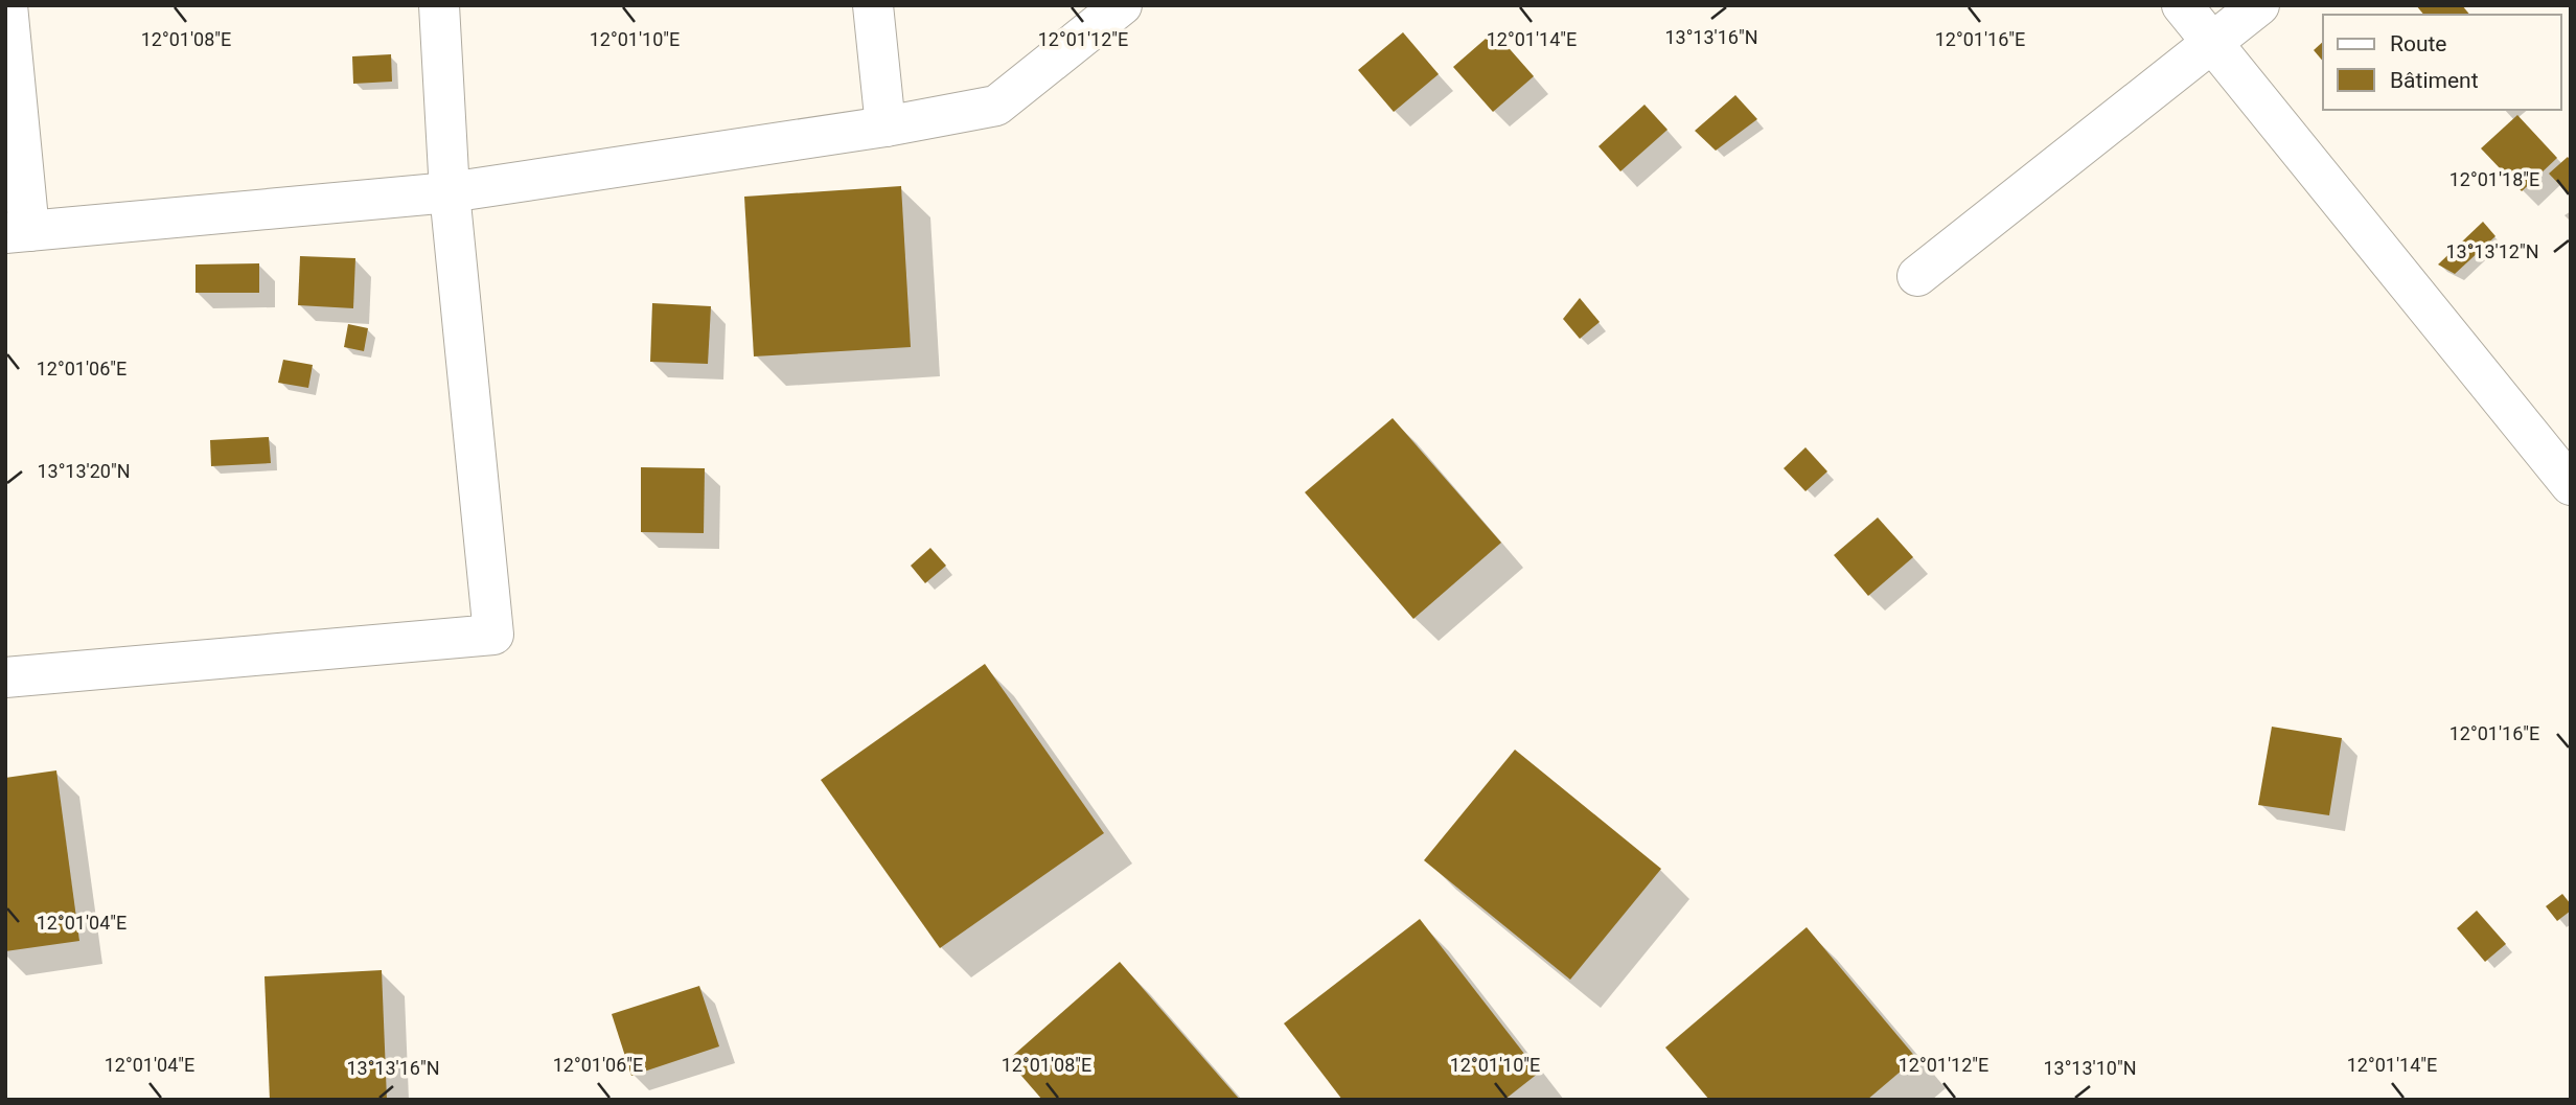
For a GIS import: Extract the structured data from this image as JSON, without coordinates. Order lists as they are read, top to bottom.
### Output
{
  "legend": ["Route", "Bâtiment"],
  "coordinates": [
    "13°13'16\"N",
    "12°01'14\"E",
    "12°01'08\"E",
    "12°01'10\"E",
    "12°01'12\"E",
    "12°01'16\"E",
    "12°01'18\"E",
    "13°13'12\"N",
    "12°01'06\"E",
    "13°13'20\"N",
    "12°01'04\"E",
    "13°13'10\"N"
  ]
}
